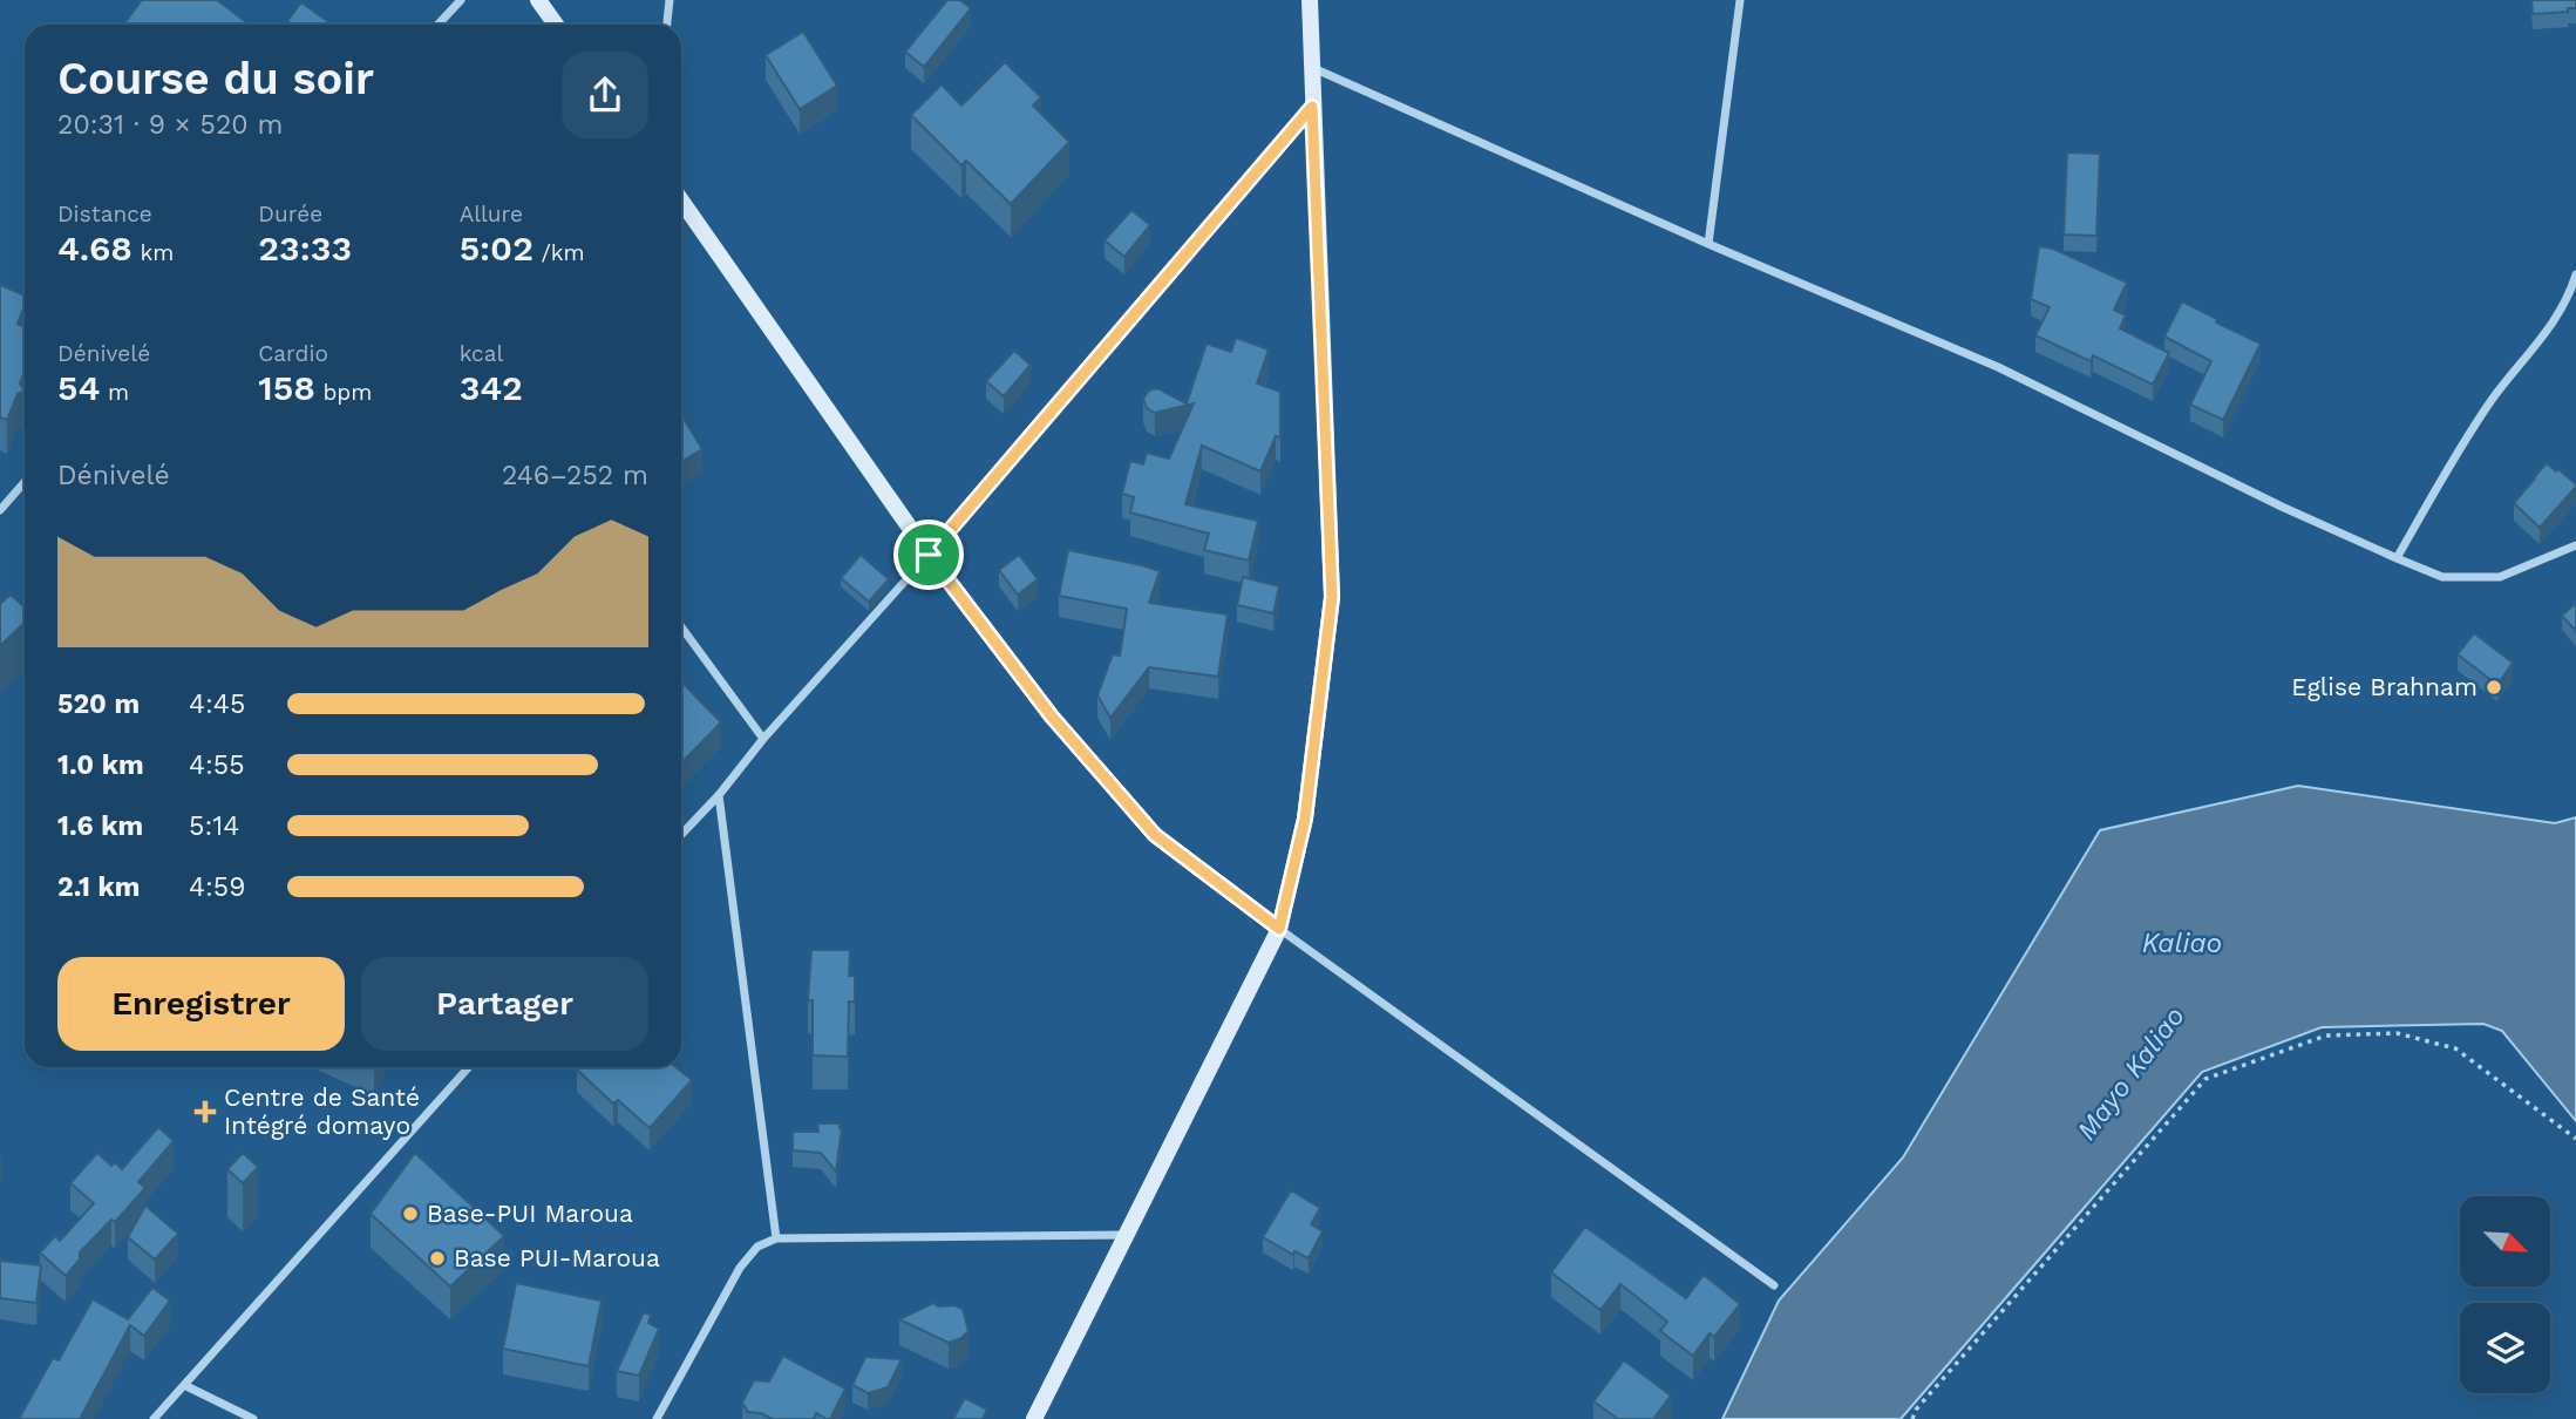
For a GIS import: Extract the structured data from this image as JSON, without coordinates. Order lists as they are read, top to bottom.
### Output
{
  "water": ["Kaliao", "Mayo Kaliao"],
  "places": {
    "other": ["Eglise Brahnam", "Base-PUI Maroua", "Base PUI-Maroua"],
    "health": ["Centre de Santé Intégré domayo"]
  },
  "north": "bottom right",
  "page": {
    "heading": ["Course du soir", "20:31 · 9 × 520 m"],
    "stats": [
      ["Distance", "4.68 km"],
      ["Durée", "23:33"],
      ["Allure", "5:02 /km"],
      ["Dénivelé", "54 m"],
      ["Cardio", "158 bpm"],
      ["kcal", "342"]
    ],
    "chart": ["Dénivelé", "246–252 m"],
    "list": [
      {
        "name": "520 m",
        "note": "4:45"
      },
      {
        "name": "1.0 km",
        "note": "4:55"
      },
      {
        "name": "1.6 km",
        "note": "5:14"
      },
      {
        "name": "2.1 km",
        "note": "4:59"
      }
    ],
    "buttons": ["Enregistrer", "Partager"]
  }
}
